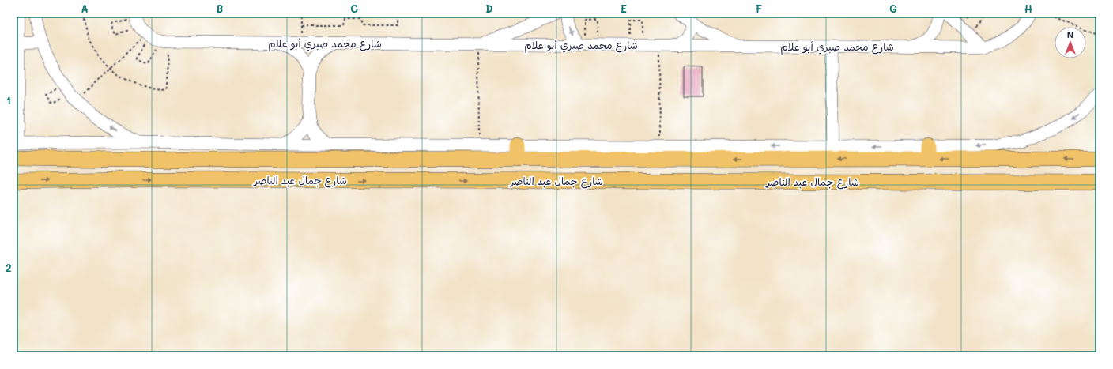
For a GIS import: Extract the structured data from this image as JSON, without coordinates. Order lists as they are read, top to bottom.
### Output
{
  "streets": {
    "main road": ["شارع جمال عبد الناصر"],
    "street": ["شارع محمد صبري أبو علام"]
  },
  "north": "top",
  "grid": {
    "columns": [
      "A",
      "B",
      "C",
      "D",
      "E",
      "F",
      "G",
      "H"
    ],
    "rows": ["1", "2"]
  }
}
